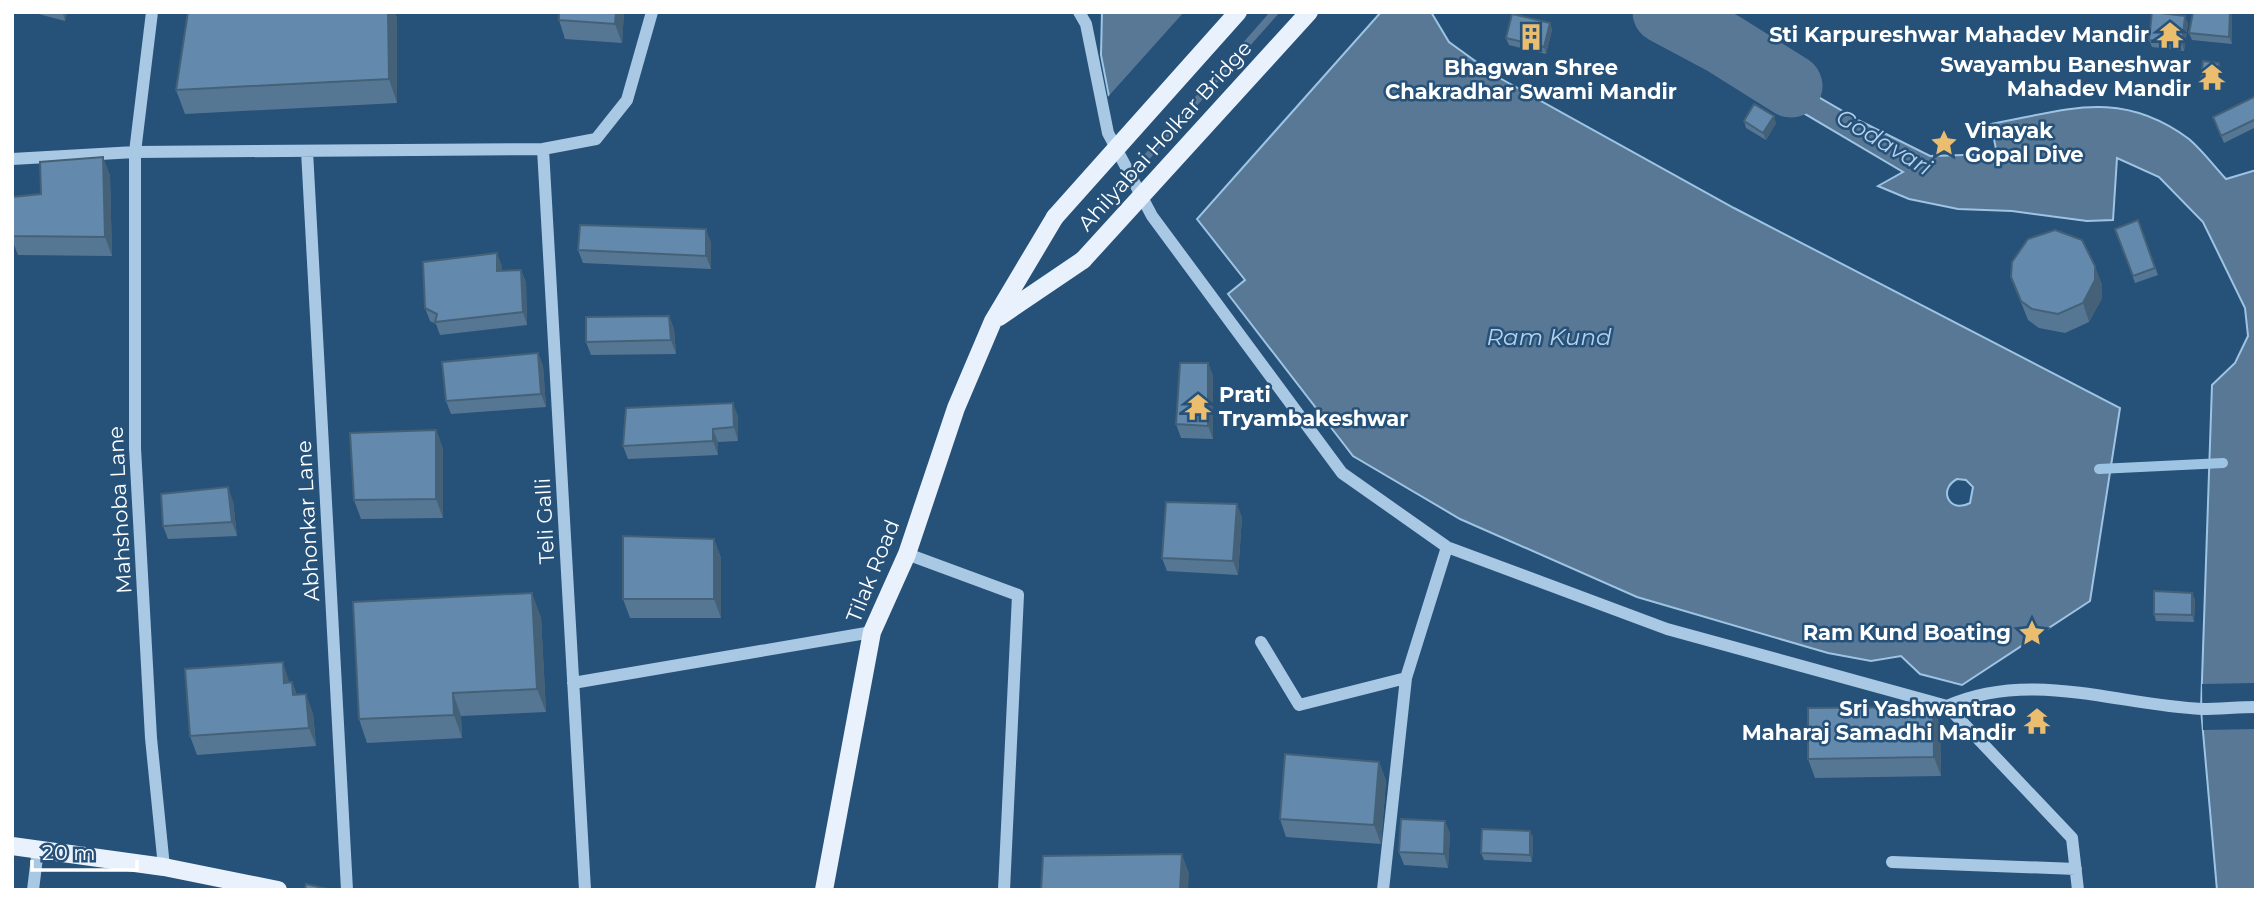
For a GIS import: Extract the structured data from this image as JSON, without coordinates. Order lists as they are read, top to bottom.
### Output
{
  "streets": {
    "main road": ["Ahilyabai Holkar Bridge", "Tilak Road"],
    "street": ["Mahshoba Lane", "Abhonkar Lane", "Teli Galli"]
  },
  "crossings": [
    ["Ahilyabai Holkar Bridge", "Tilak Road"]
  ],
  "water": ["Godavari", "Ram Kund"],
  "places": {
    "temple": [
      "Sti Karpureshwar Mahadev Mandir",
      "Swayambu Baneshwar Mahadev Mandir",
      "Prati Tryambakeshwar",
      "Sri Yashwantrao Maharaj Samadhi Mandir"
    ],
    "building": ["Bhagwan Shree Chakradhar Swami Mandir"],
    "place": ["Vinayak Gopal Dive", "Ram Kund Boating"]
  },
  "scale_bar": "20 m"
}
